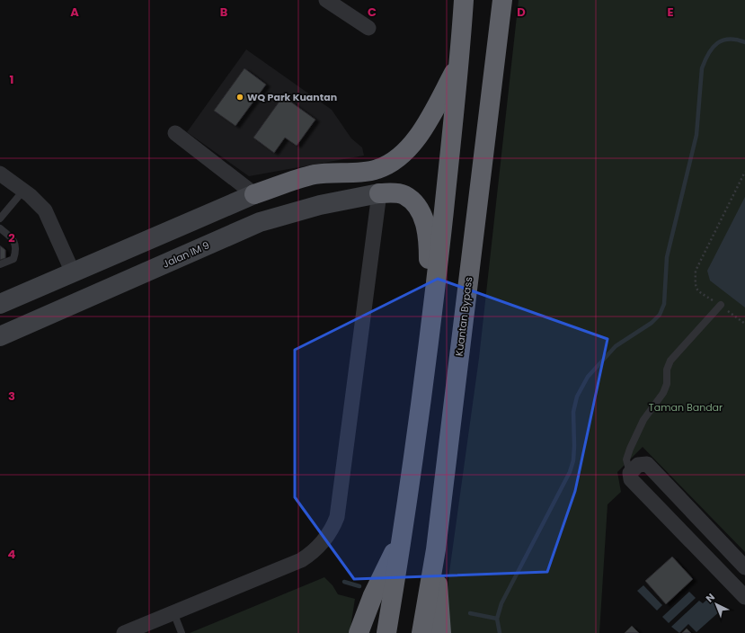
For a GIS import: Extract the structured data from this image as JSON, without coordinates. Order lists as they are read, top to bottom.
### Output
{
  "streets": {
    "highway": ["Kuantan Bypass"],
    "street": ["Jalan IM 9"]
  },
  "parks": ["Taman Bandar"],
  "places": ["WQ Park Kuantan"],
  "north": "top left",
  "grid": {
    "columns": [
      "A",
      "B",
      "C",
      "D",
      "E"
    ],
    "rows": [
      "1",
      "2",
      "3",
      "4"
    ]
  }
}
